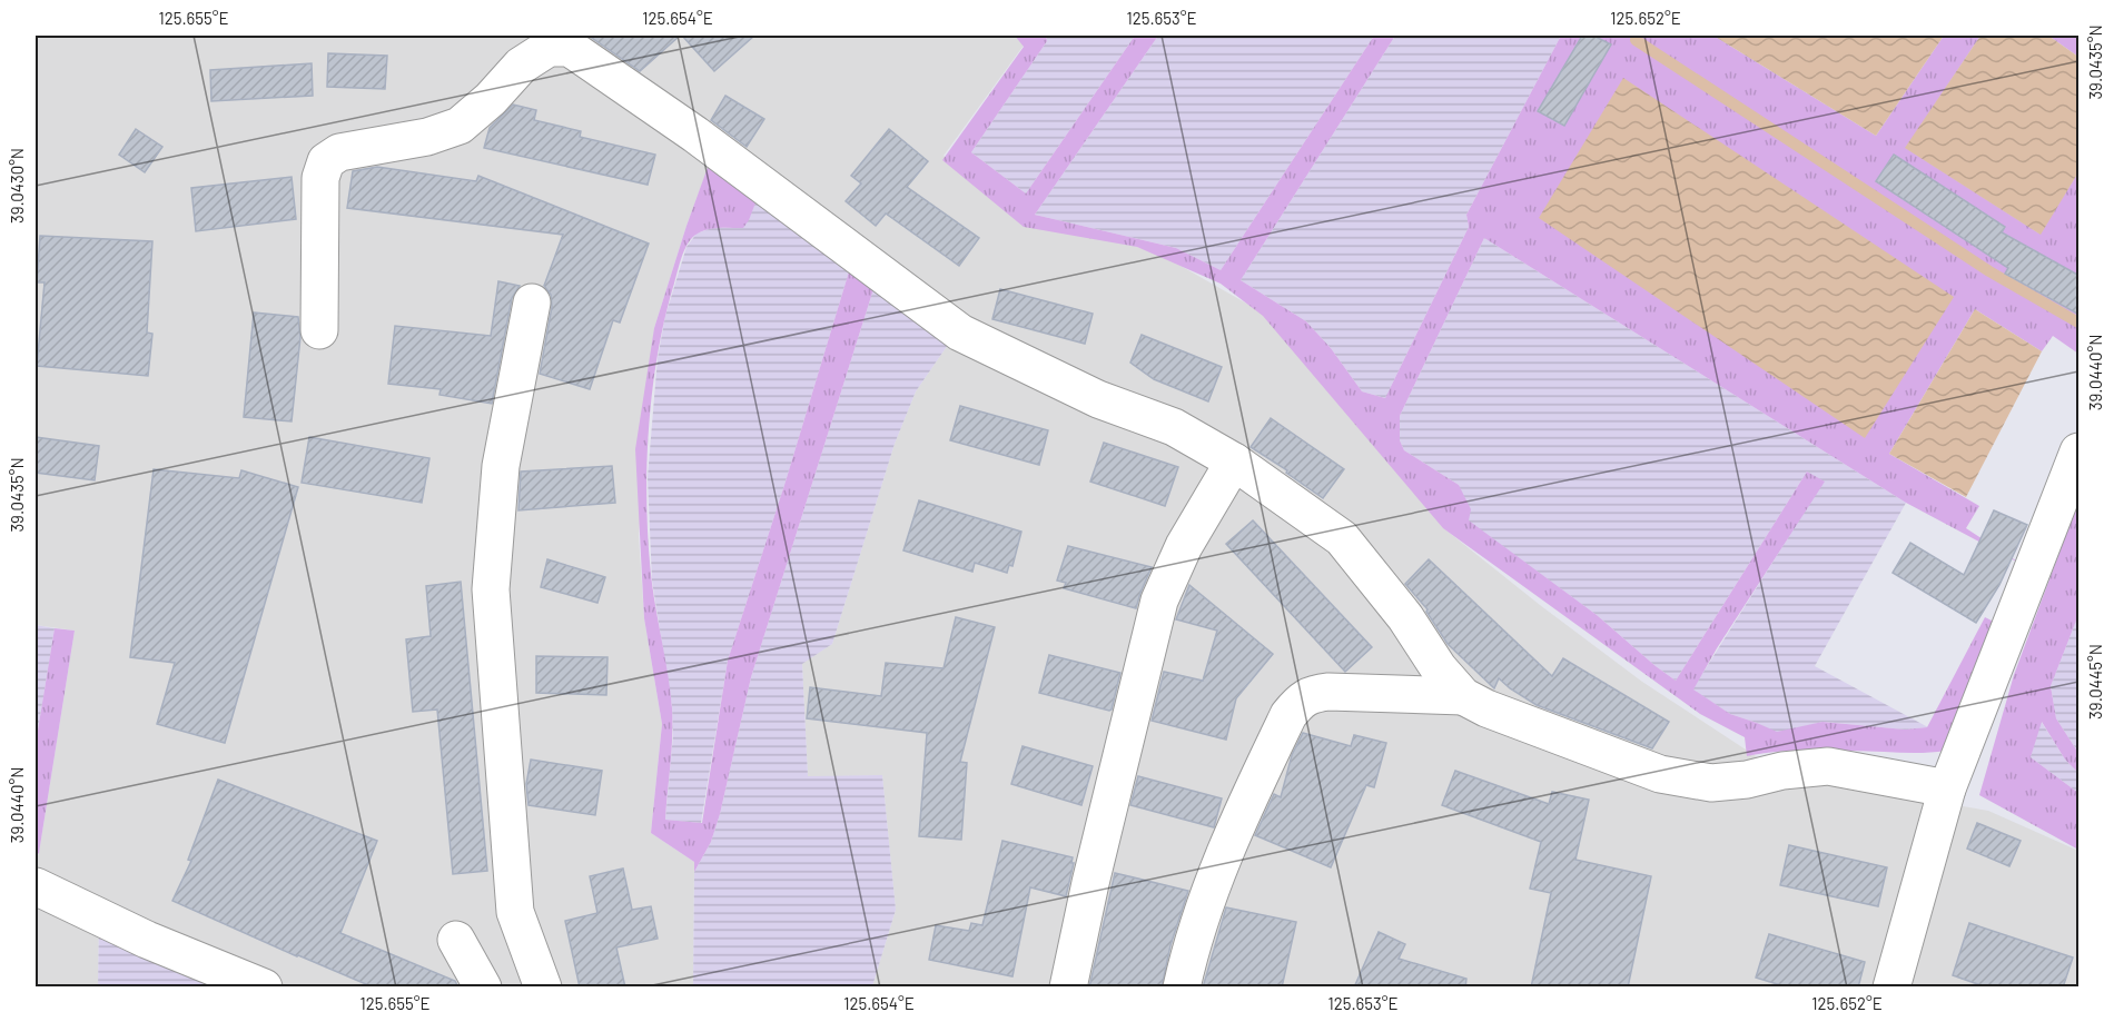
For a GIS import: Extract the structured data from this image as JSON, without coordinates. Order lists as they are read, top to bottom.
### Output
{
  "coordinates": [
    "125.655°E",
    "125.654°E",
    "125.653°E",
    "125.652°E",
    "39.0435°N",
    "39.0430°N",
    "39.0440°N",
    "39.0445°N"
  ]
}
